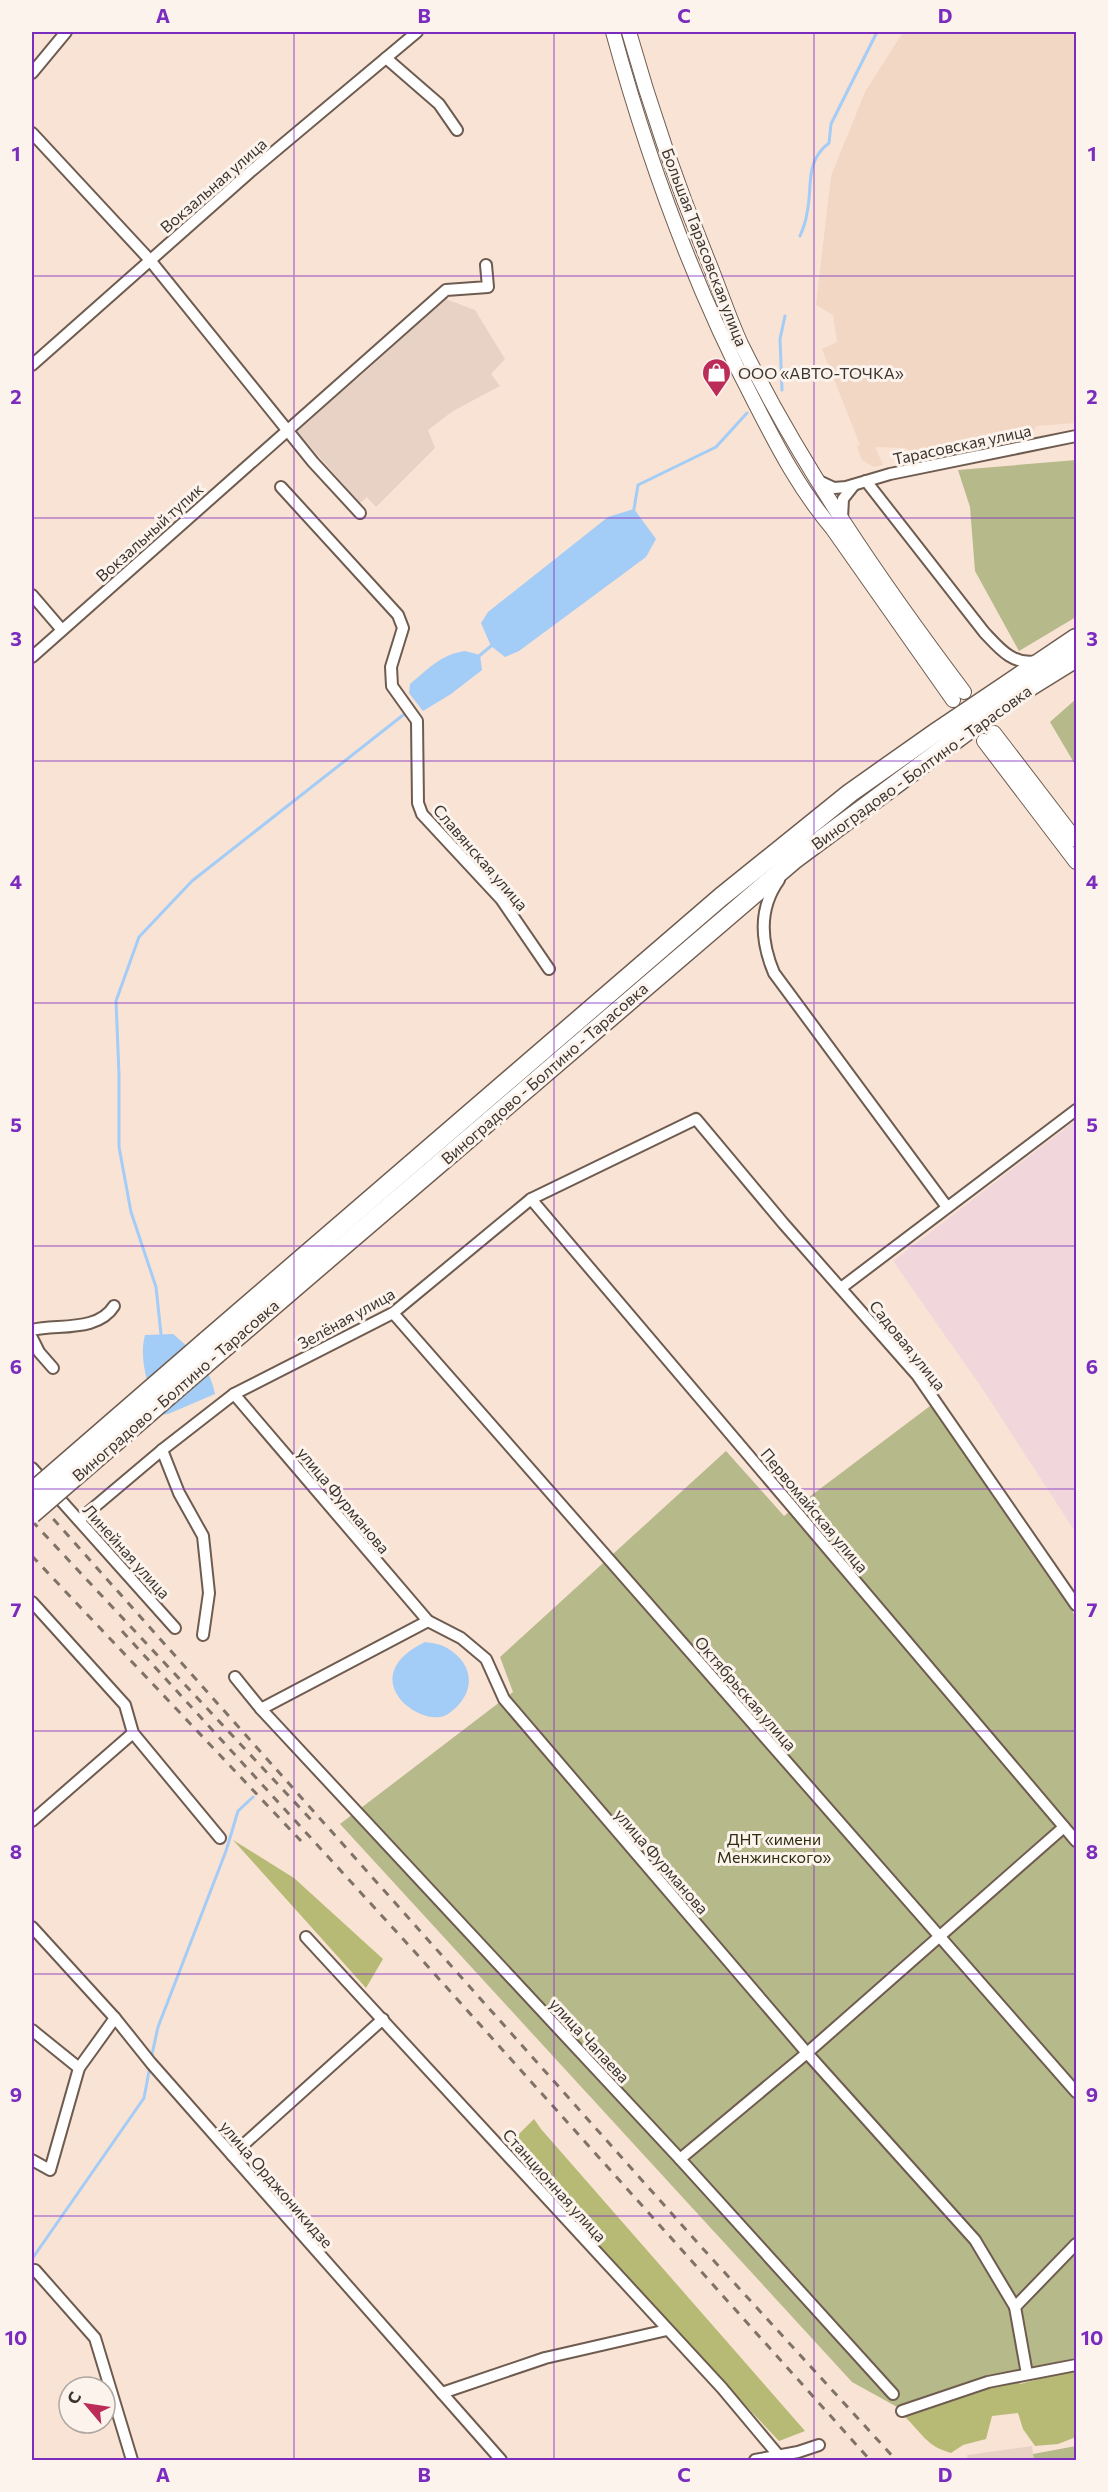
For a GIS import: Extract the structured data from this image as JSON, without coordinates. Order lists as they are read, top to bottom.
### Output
{
  "streets": {
    "main road": ["Виноградово - Болтино - Тарасовка"],
    "street": [
      "Вокзальная улица",
      "Большая Тарасовская улица",
      "Тарасовская улица",
      "Вокзальный тупик",
      "Славянская улица",
      "Зелёная улица",
      "Садовая улица",
      "улица Фурманова",
      "Первомайская улица",
      "Линейная улица",
      "Октябрьская улица",
      "улица Чапаева",
      "улица Орджоникидзе",
      "Станционная улица"
    ]
  },
  "crossings": [
    ["Зелёная улица", "Садовая улица"],
    ["Зелёная улица", "улица Фурманова"],
    ["Зелёная улица", "Первомайская улица"],
    ["Зелёная улица", "Линейная улица"],
    ["Зелёная улица", "Октябрьская улица"]
  ],
  "parks": ["ДНТ «имени Менжинского»"],
  "places": {
    "shop": ["ООО «АВТО-ТОЧКА»"]
  },
  "north": "top left",
  "grid": {
    "columns": [
      "A",
      "B",
      "C",
      "D"
    ],
    "rows": [
      "1",
      "2",
      "3",
      "4",
      "5",
      "6",
      "7",
      "8",
      "9",
      "10"
    ]
  }
}
